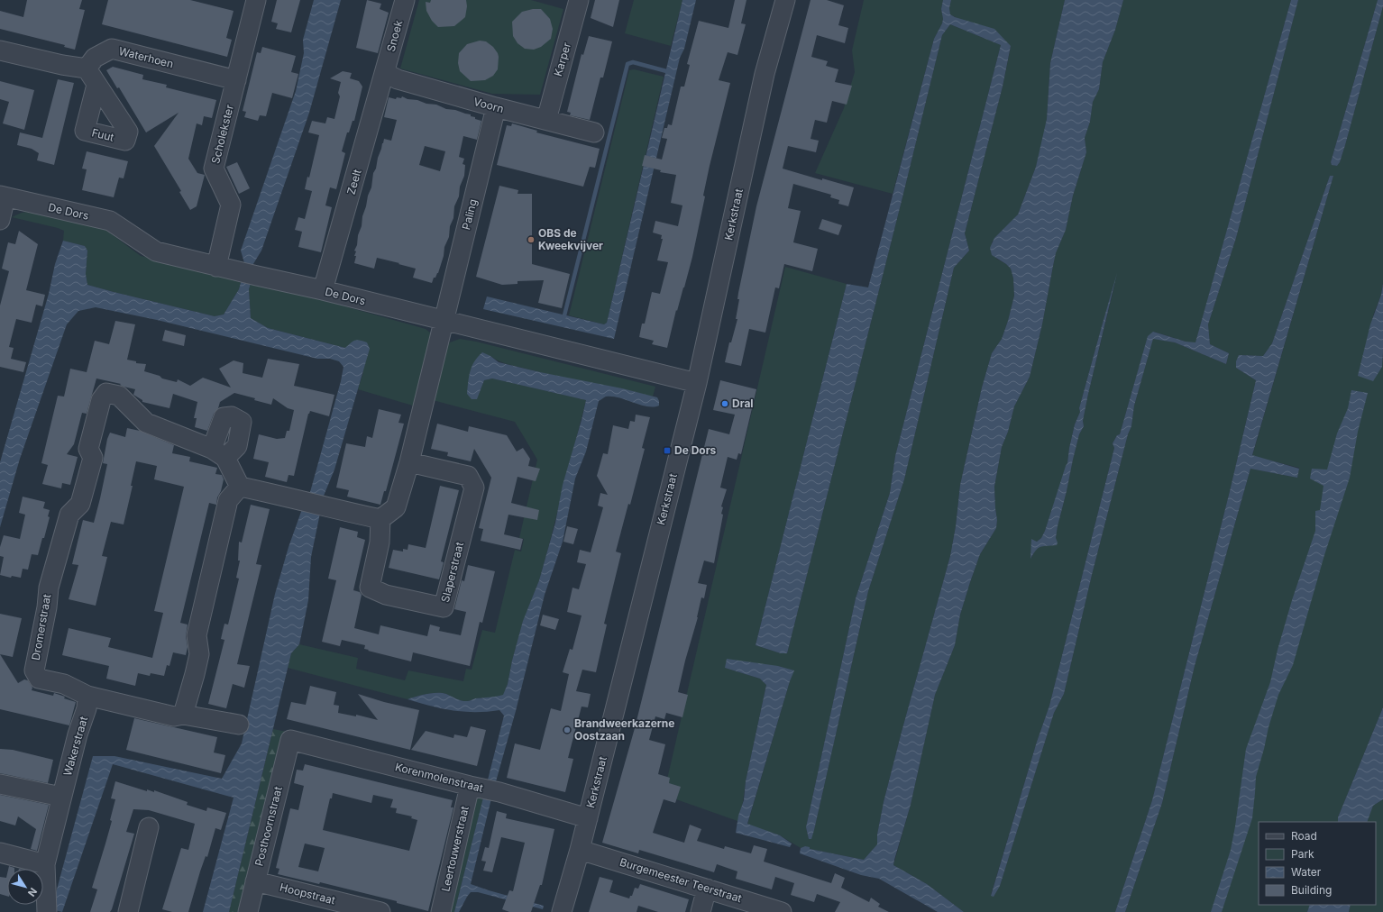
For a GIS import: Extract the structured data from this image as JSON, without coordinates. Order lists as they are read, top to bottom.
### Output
{
  "streets": {
    "street": [
      "Snoek",
      "Waterhoen",
      "Karper",
      "Voorn",
      "Scholekster",
      "Zeelt",
      "De Dors",
      "Paling",
      "Kerkstraat",
      "Slaperstraat",
      "Dromerstraat",
      "Wakerstraat",
      "Korenmolenstraat",
      "Posthoornstraat",
      "Leertouwerstraat",
      "Burgemeester Teerstraat",
      "Hoopstraat"
    ]
  },
  "crossings": [
    ["Snoek", "Voorn"],
    ["Snoek", "Zeelt"],
    ["Waterhoen", "Scholekster"],
    ["Karper", "Voorn"],
    ["Voorn", "Zeelt"],
    ["Voorn", "Paling"],
    ["Scholekster", "De Dors"],
    ["Zeelt", "De Dors"],
    ["De Dors", "Paling"],
    ["De Dors", "Kerkstraat"],
    ["Kerkstraat", "Korenmolenstraat"],
    ["Kerkstraat", "Burgemeester Teerstraat"],
    ["Dromerstraat", "Wakerstraat"],
    ["Korenmolenstraat", "Posthoornstraat"],
    ["Korenmolenstraat", "Leertouwerstraat"],
    ["Posthoornstraat", "Hoopstraat"]
  ],
  "places": {
    "other": ["OBS de Kweekvijver", "Dral", "Brandweerkazerne Oostzaan"],
    "transit": ["De Dors"]
  },
  "legend": [
    "Road",
    "Park",
    "Water",
    "Building"
  ],
  "north": "bottom right"
}
